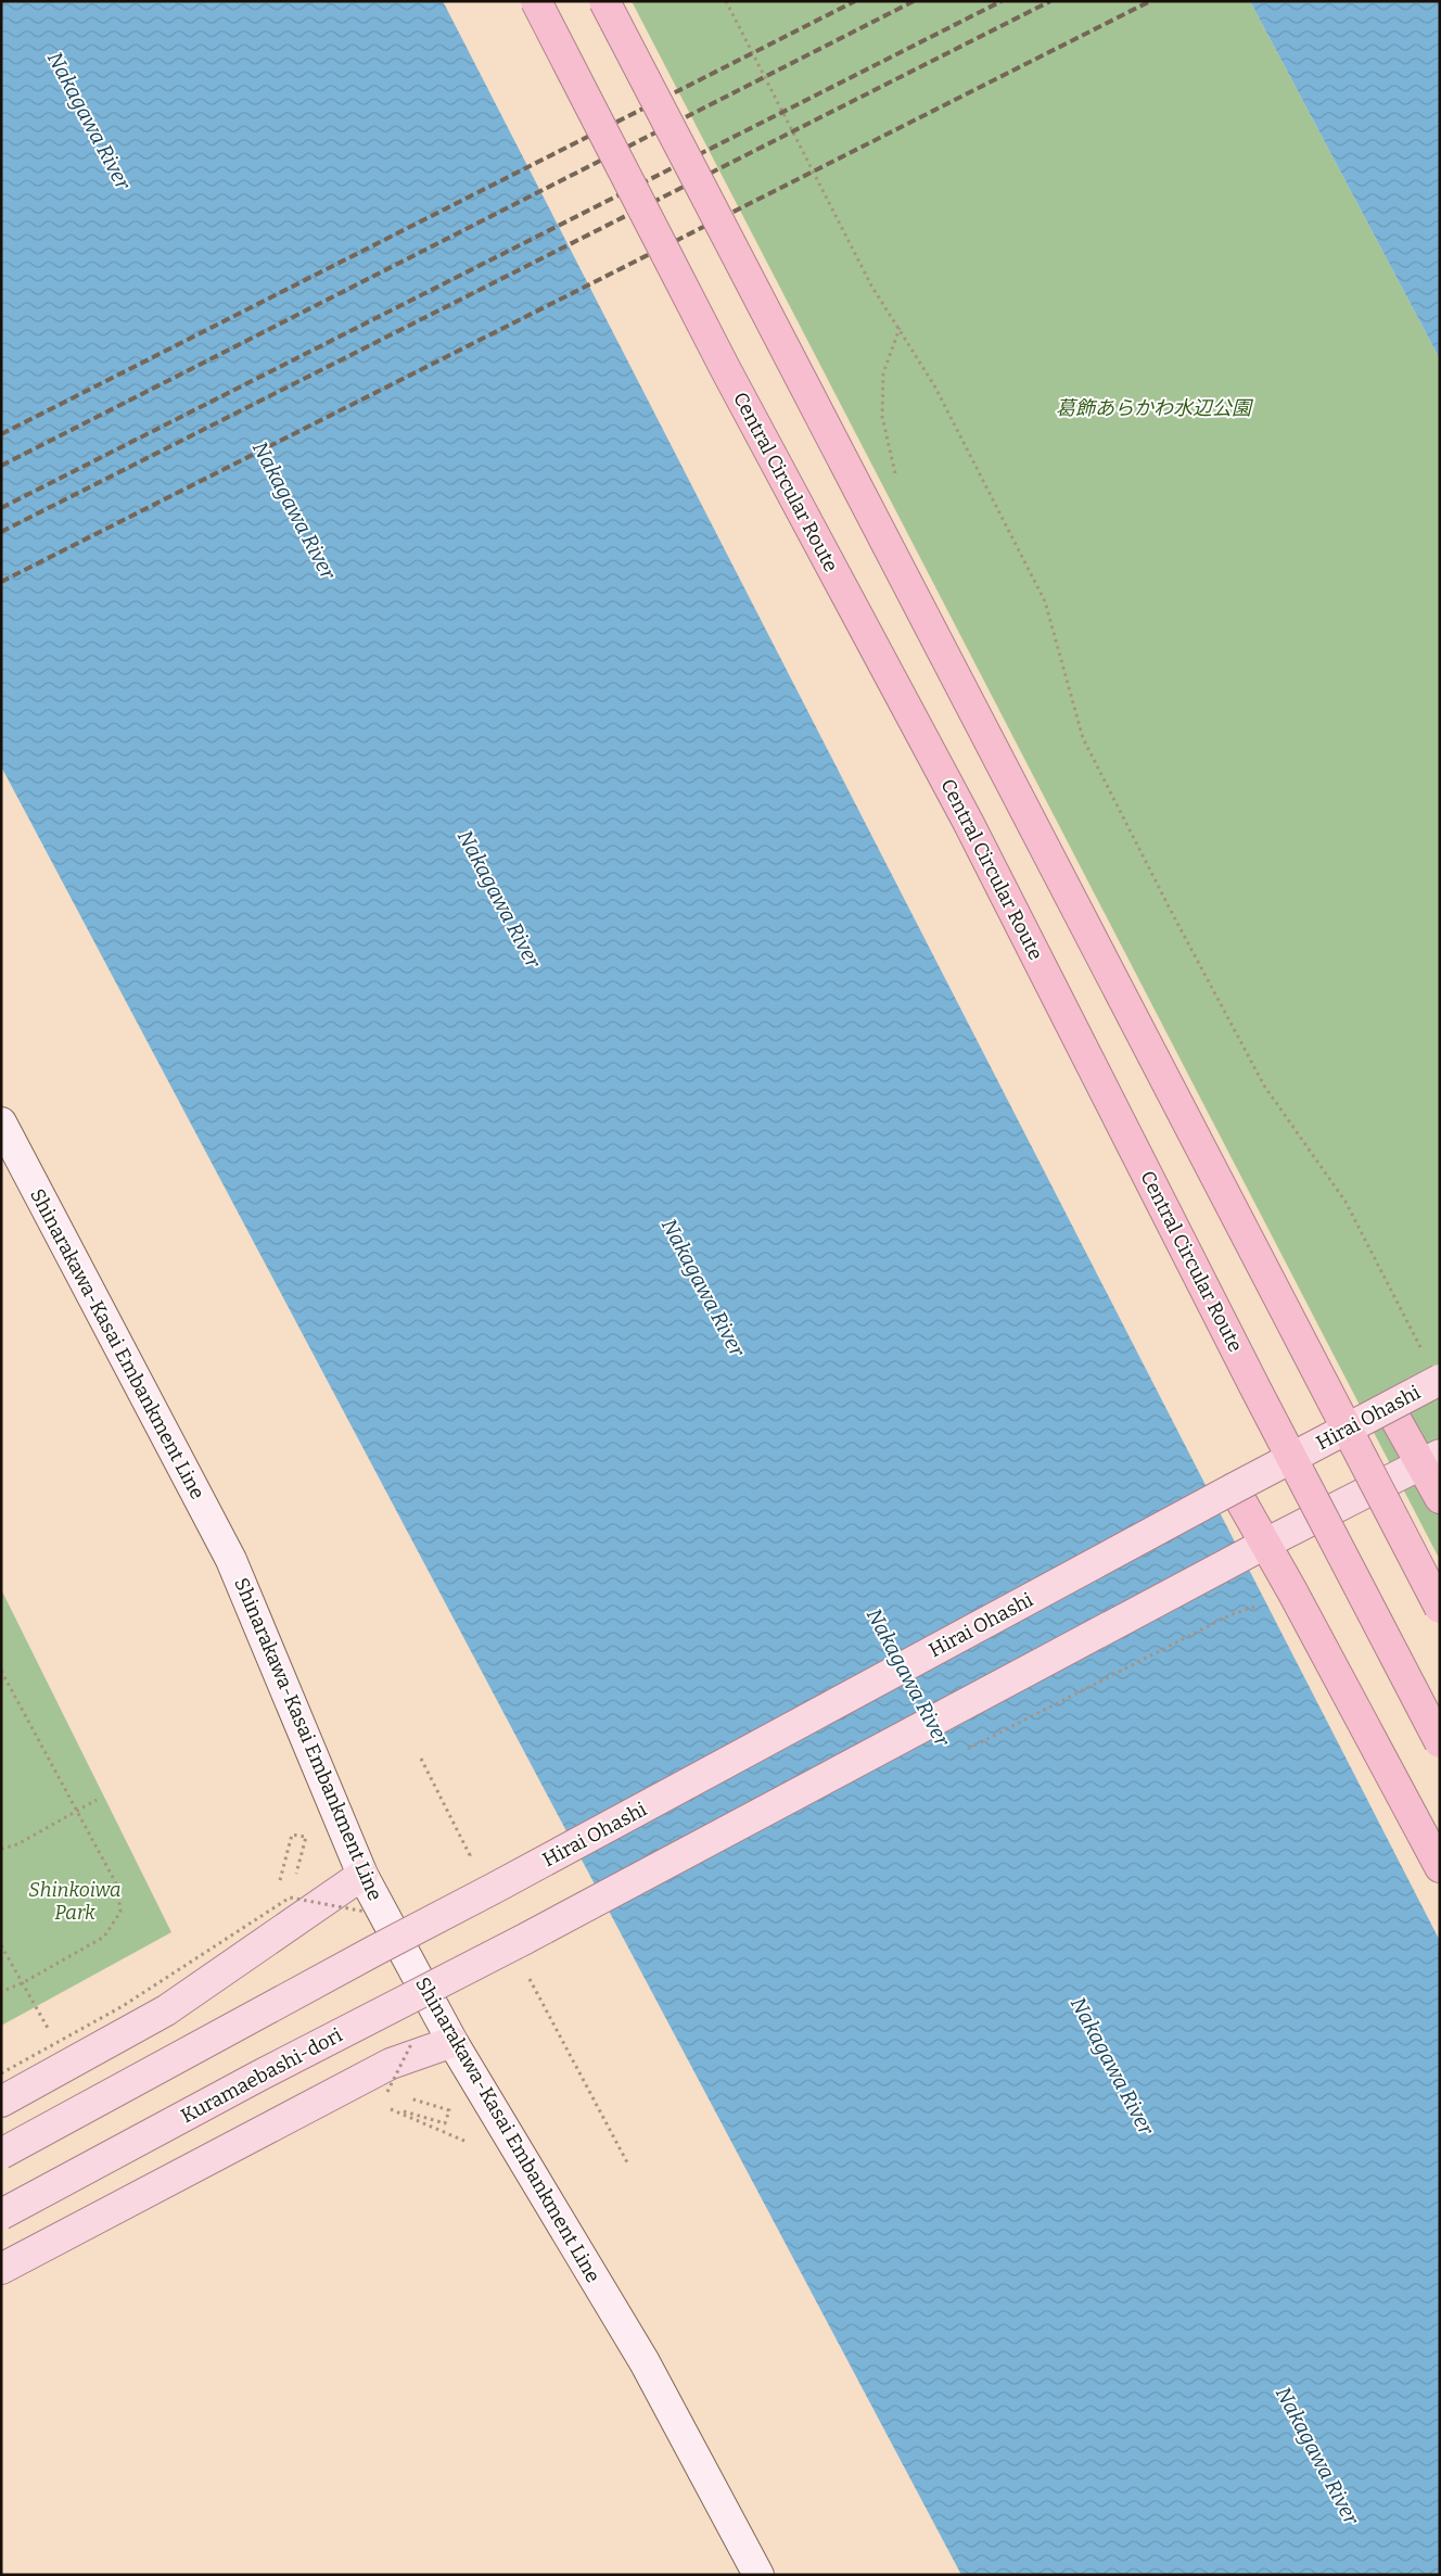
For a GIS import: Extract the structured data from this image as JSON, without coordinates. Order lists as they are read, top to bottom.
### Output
{
  "streets": {
    "highway": ["Central Circular Route"],
    "main road": ["Shinarakawa-Kasai Embankment Line", "Hirai Ohashi", "Kuramaebashi-dori"]
  },
  "water": ["Nakagawa River"],
  "parks": ["葛飾あらかわ水辺公園", "Shinkoiwa Park"]
}
